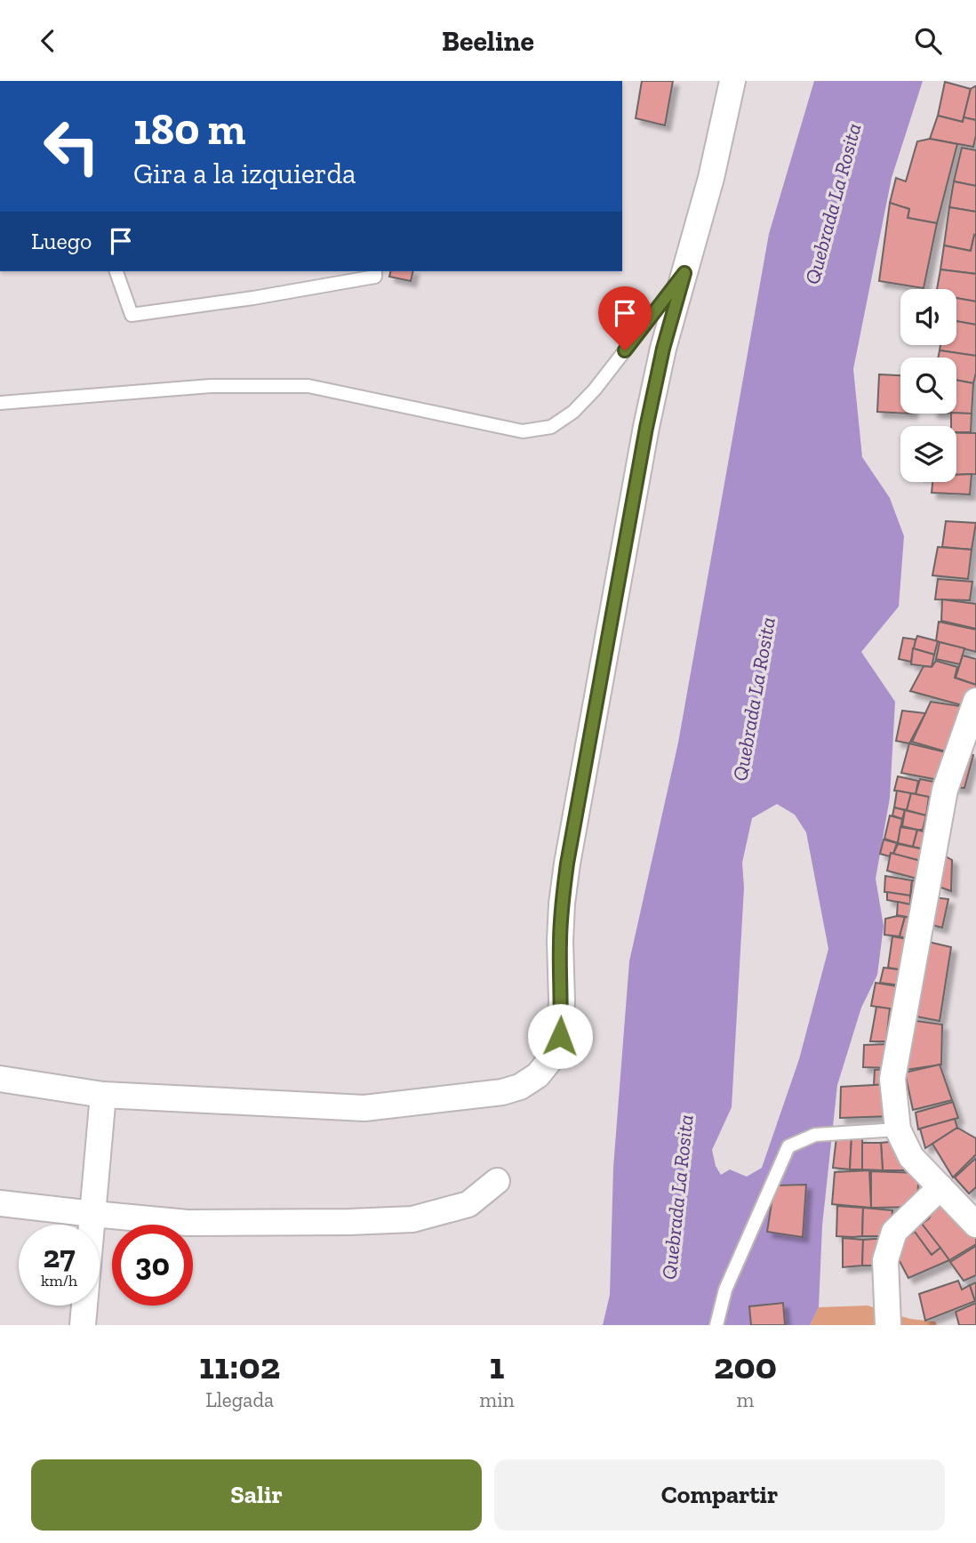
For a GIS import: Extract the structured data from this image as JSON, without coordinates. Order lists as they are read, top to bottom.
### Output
{
  "water": ["Quebrada La Rosita"],
  "page": {
    "header": "Beeline",
    "turn": ["180 m", "Gira a la izquierda"],
    "then": "Luego",
    "speed": "27 km/h",
    "limit": "30",
    "eta": [
      "11:02",
      "Llegada",
      "1",
      "min",
      "200",
      "m"
    ],
    "buttons": ["Salir", "Compartir"]
  }
}
